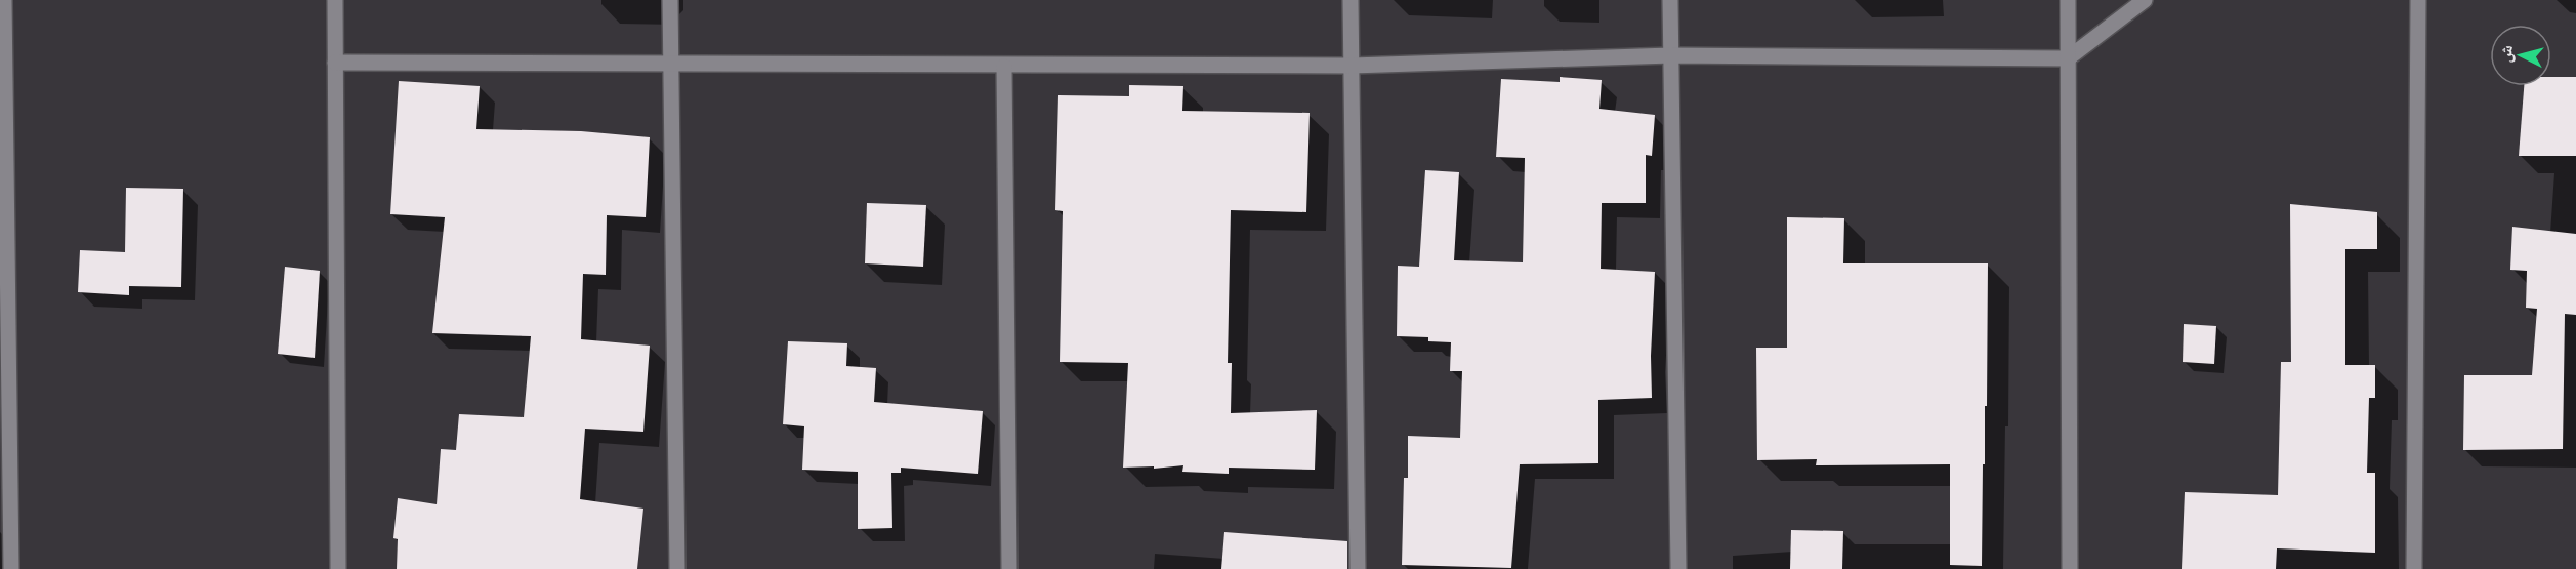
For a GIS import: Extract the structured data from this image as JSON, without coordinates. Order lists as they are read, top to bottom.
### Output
{
  "north": "left"
}
